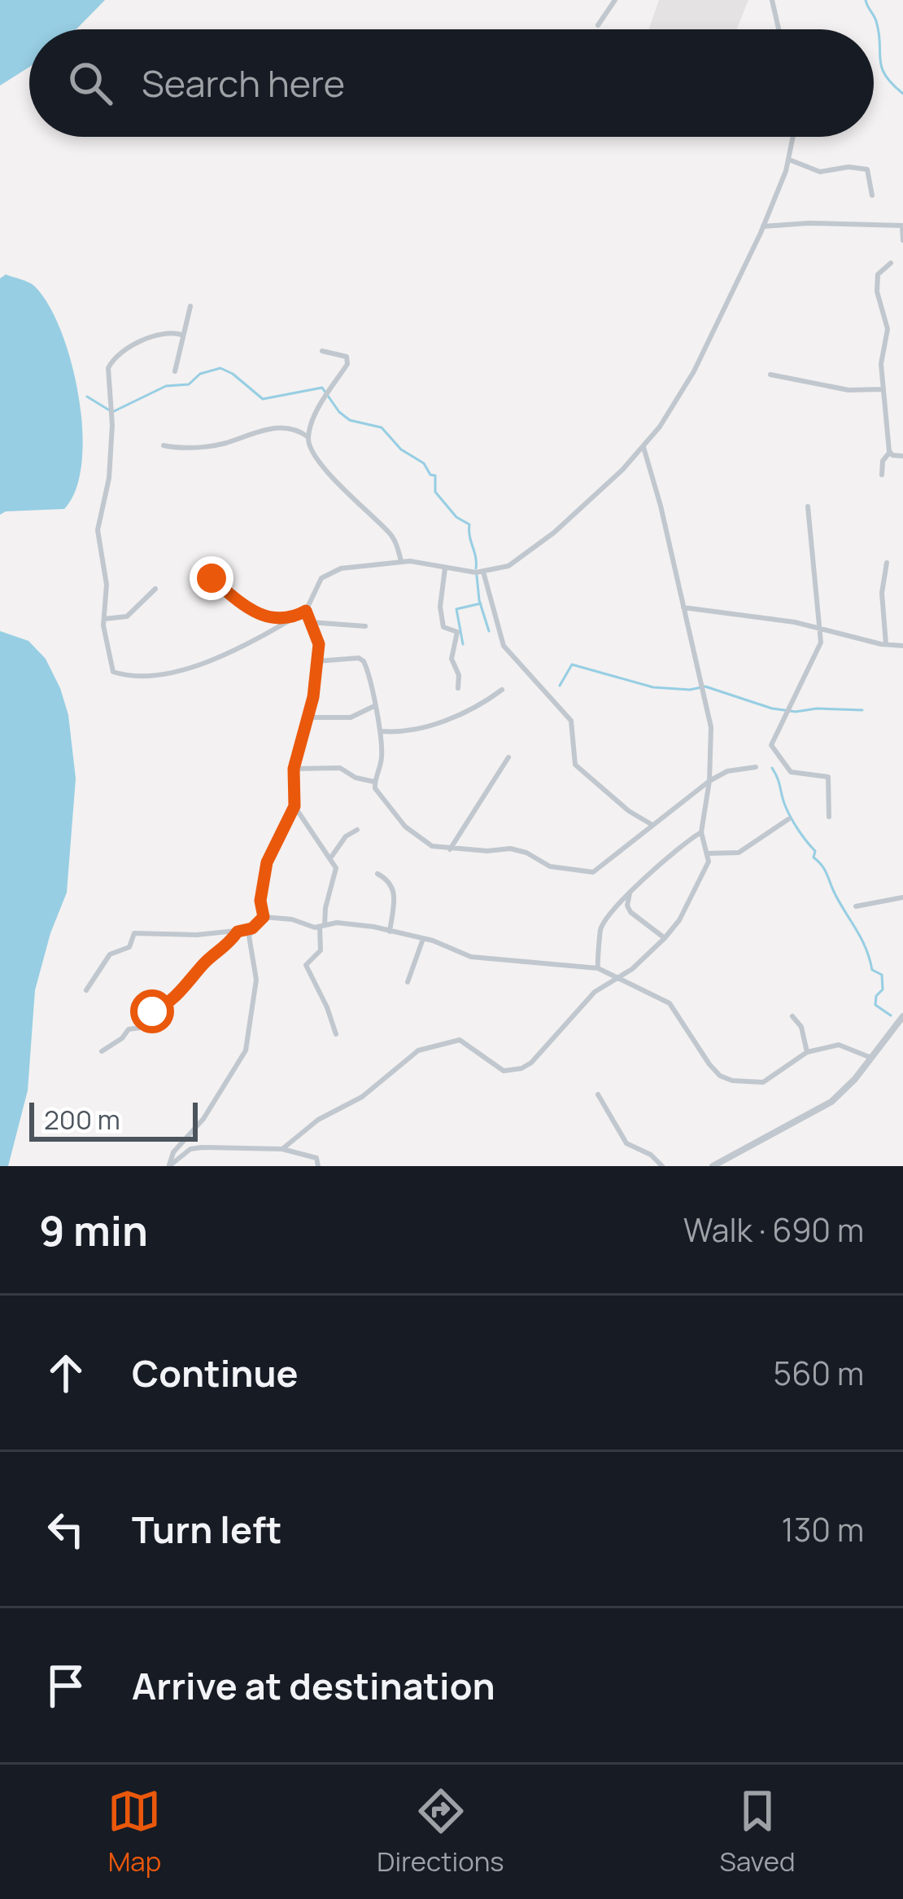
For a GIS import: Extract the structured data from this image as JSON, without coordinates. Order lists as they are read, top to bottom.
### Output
{
  "scale_bar": "200 m",
  "page": {
    "search": "Search here",
    "scale": "200 m",
    "heading": ["9 min", "Walk · 690 m"],
    "list": [
      ["Continue", "560 m"],
      ["Turn left", "130 m"],
      "Arrive at destination"
    ],
    "nav": ["Map", "Directions", "Saved"]
  }
}
